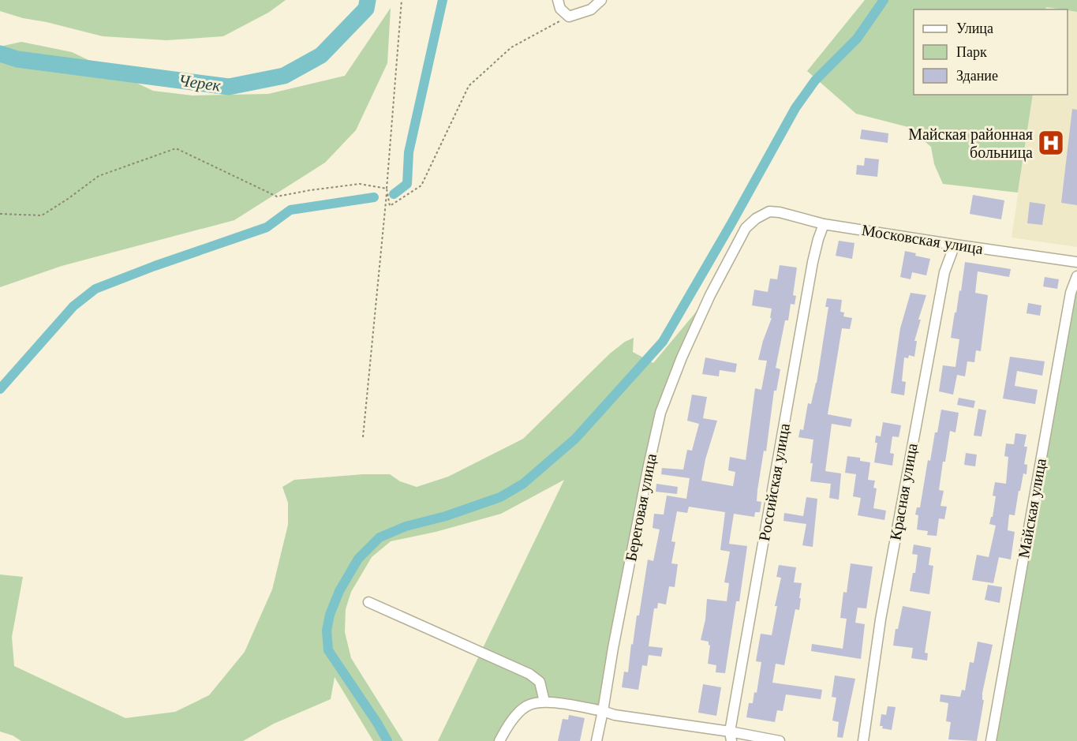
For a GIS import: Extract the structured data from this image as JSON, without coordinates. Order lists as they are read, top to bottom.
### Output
{
  "streets": {
    "street": [
      "Московская улица",
      "Российская улица",
      "Красная улица",
      "Береговая улица",
      "Майская улица"
    ]
  },
  "crossings": [
    ["Московская улица", "Российская улица"],
    ["Московская улица", "Красная улица"],
    ["Московская улица", "Береговая улица"]
  ],
  "water": ["Черек"],
  "places": {
    "hospital": ["Майская районная больница"]
  },
  "legend": ["Улица", "Парк", "Здание"]
}
